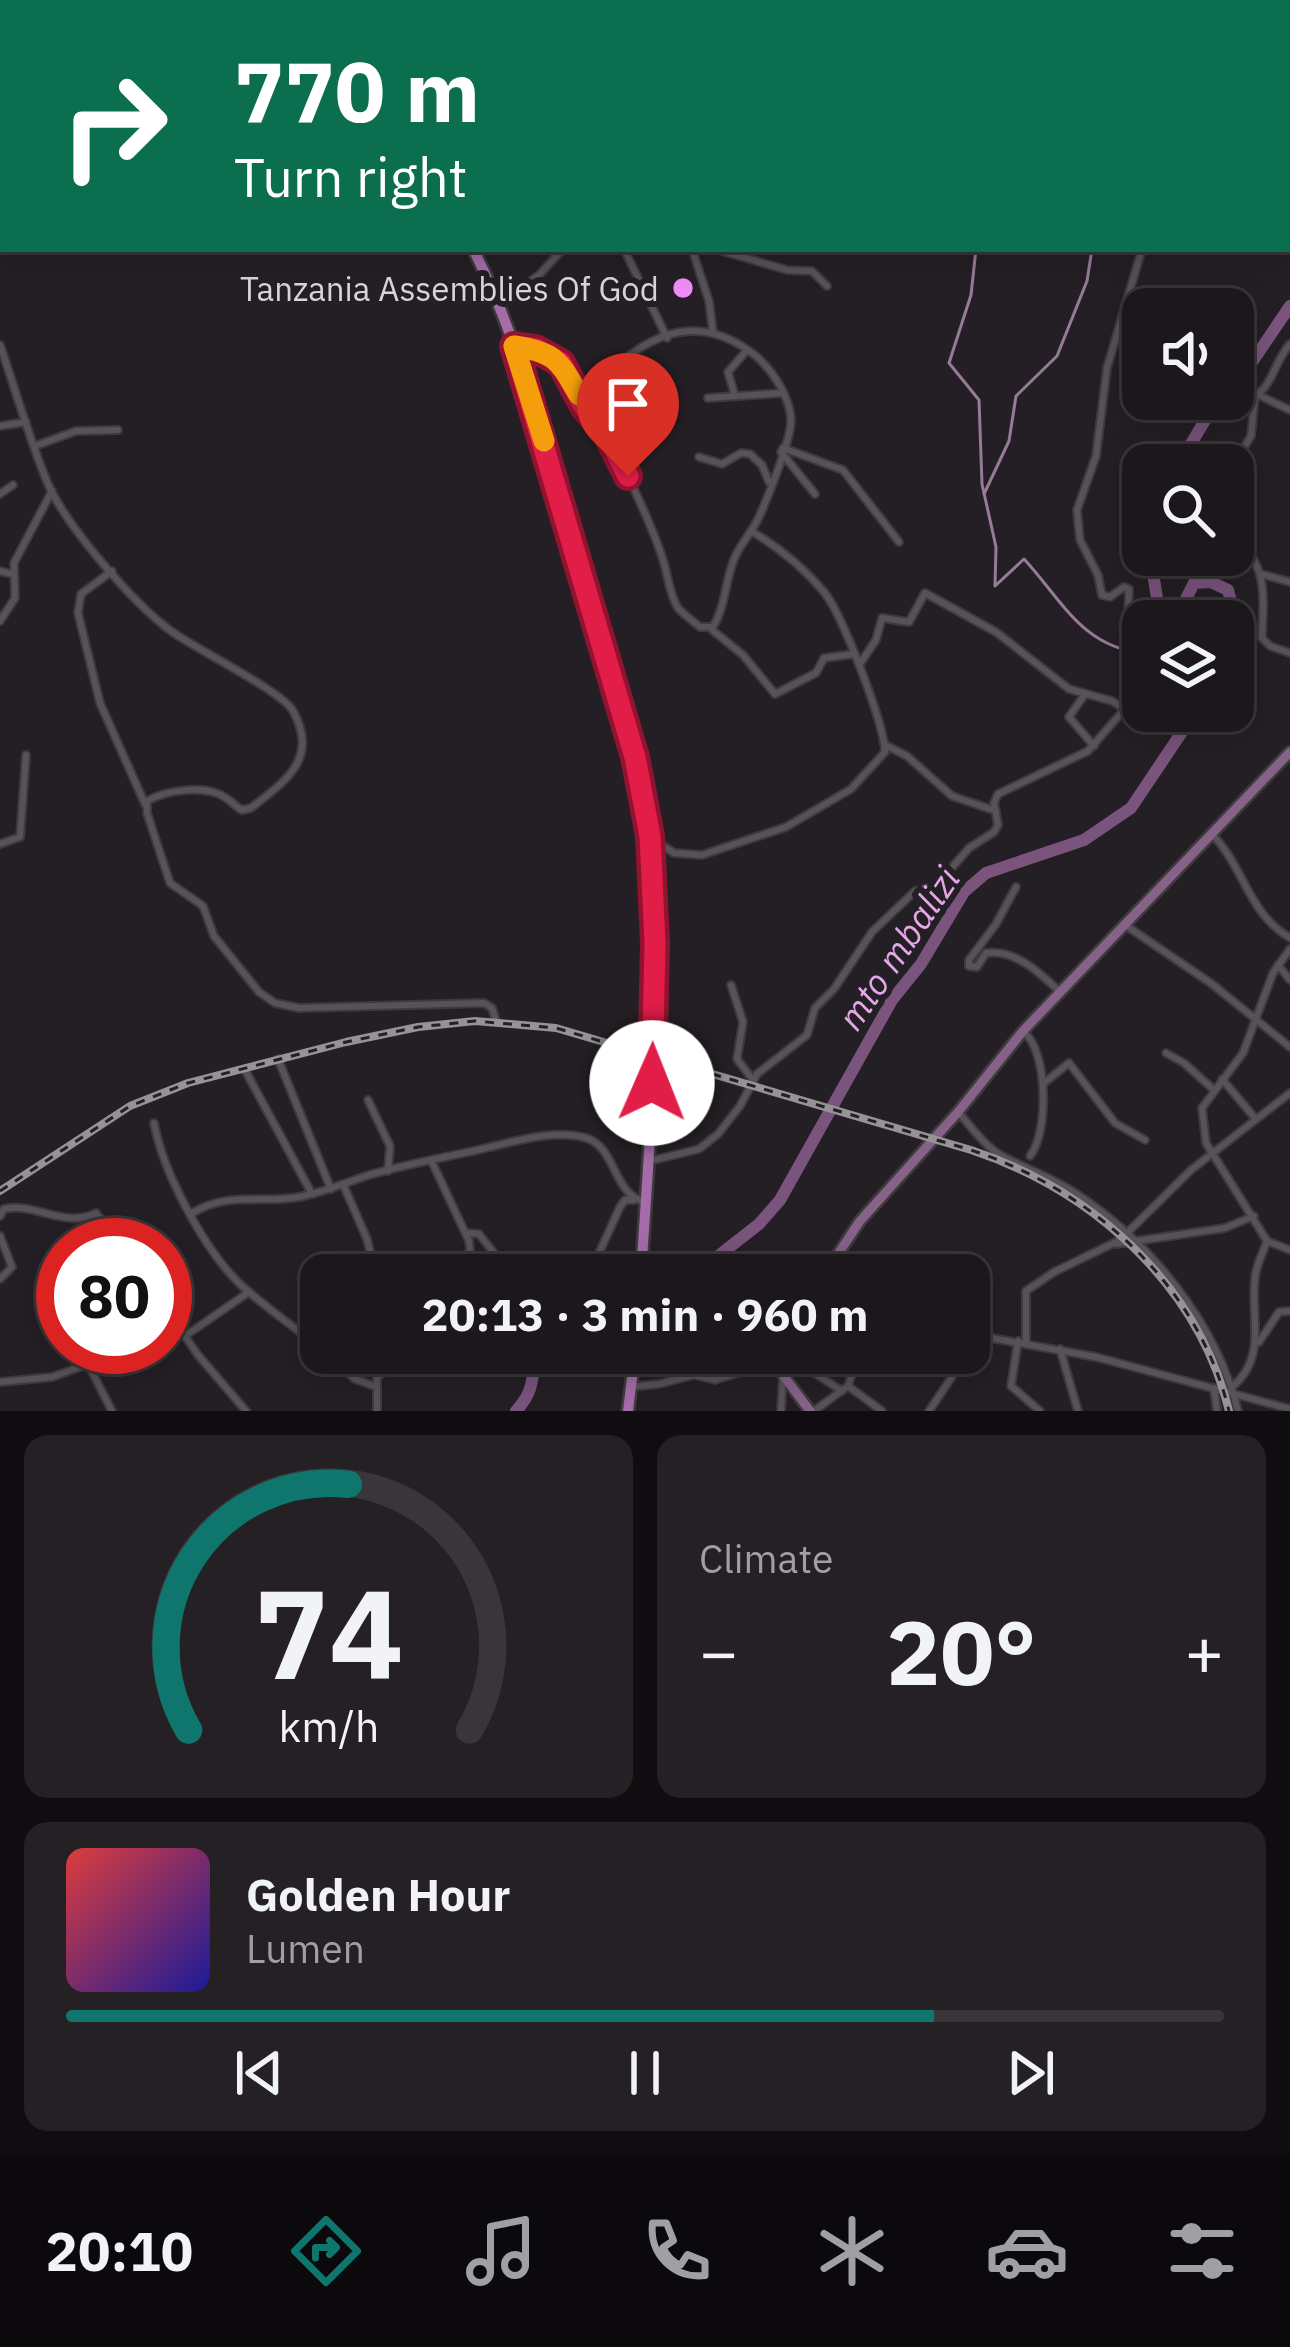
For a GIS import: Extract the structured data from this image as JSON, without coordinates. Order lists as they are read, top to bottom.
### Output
{
  "water": ["mto mbalizi"],
  "places": ["Tanzania Assemblies Of God"],
  "page": {
    "turn": ["770 m", "Turn right"],
    "limit": "80",
    "trip": "20:13 · 3 min · 960 m",
    "tile": "Climate",
    "heat": ["−", "20°", "+"],
    "song": ["Golden Hour", "Lumen"],
    "tabs": "20:10",
    "gauge": ["74", "km/h"]
  }
}
